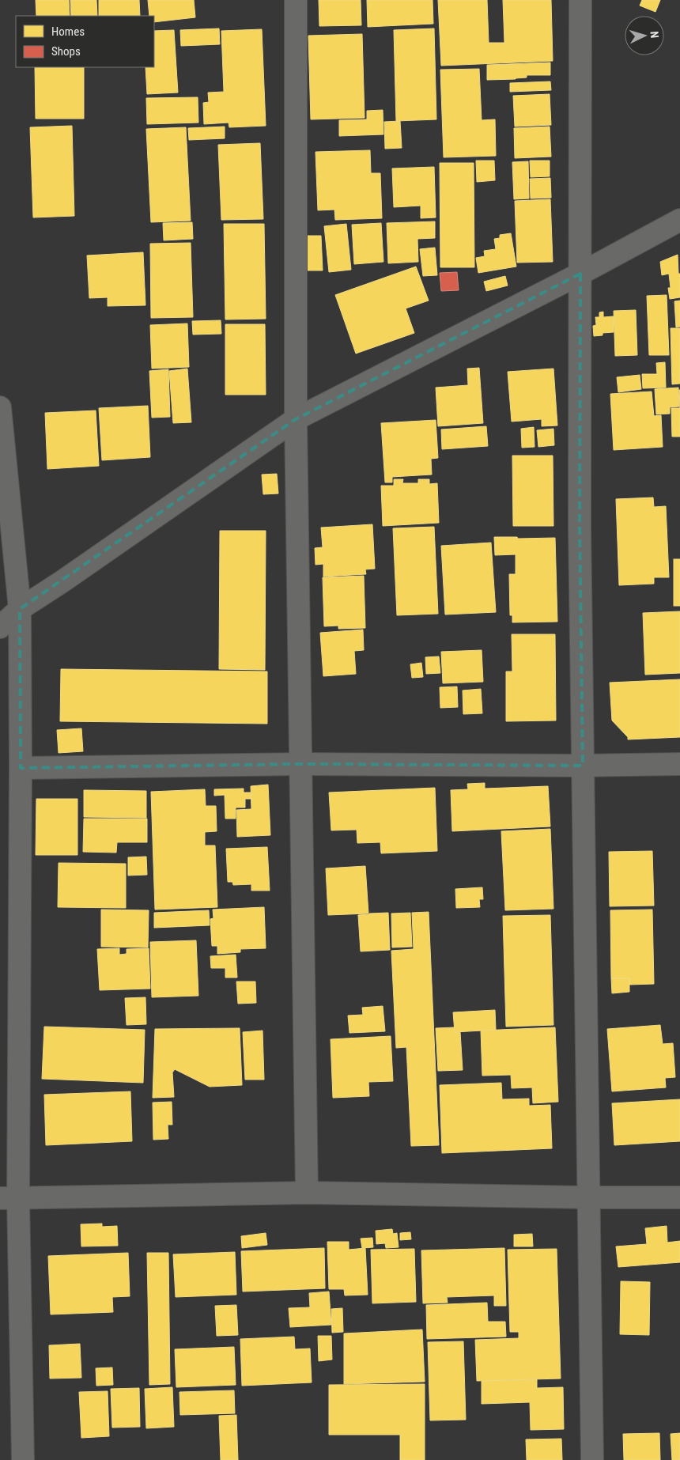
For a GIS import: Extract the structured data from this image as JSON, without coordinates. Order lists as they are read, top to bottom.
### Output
{
  "legend": ["Homes", "Shops"],
  "north": "right"
}
